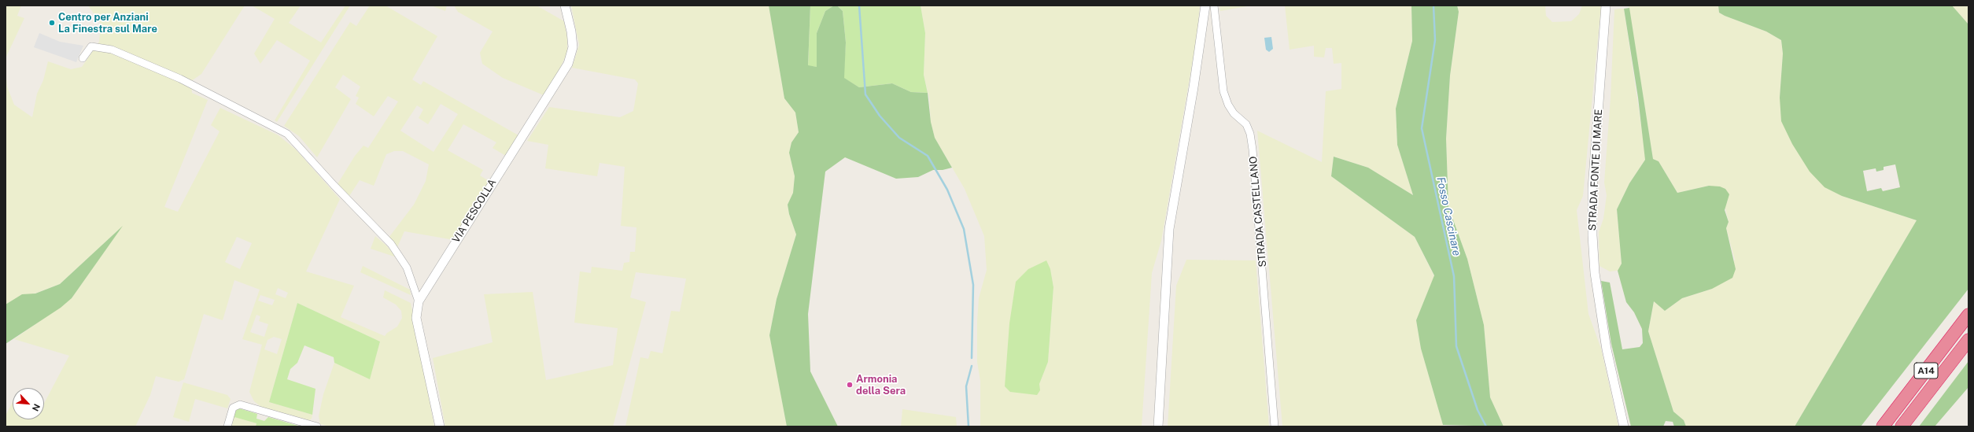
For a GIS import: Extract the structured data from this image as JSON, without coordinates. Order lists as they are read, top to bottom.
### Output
{
  "streets": {
    "highway": ["A14"],
    "street": ["STRADA FONTE DI MARE", "VIA PESCOLLA", "STRADA CASTELLANO"]
  },
  "water": ["Fosso Cascinare"],
  "places": ["Centro per Anziani La Finestra sul Mare", "Armonia della Sera"],
  "north": "bottom right"
}
